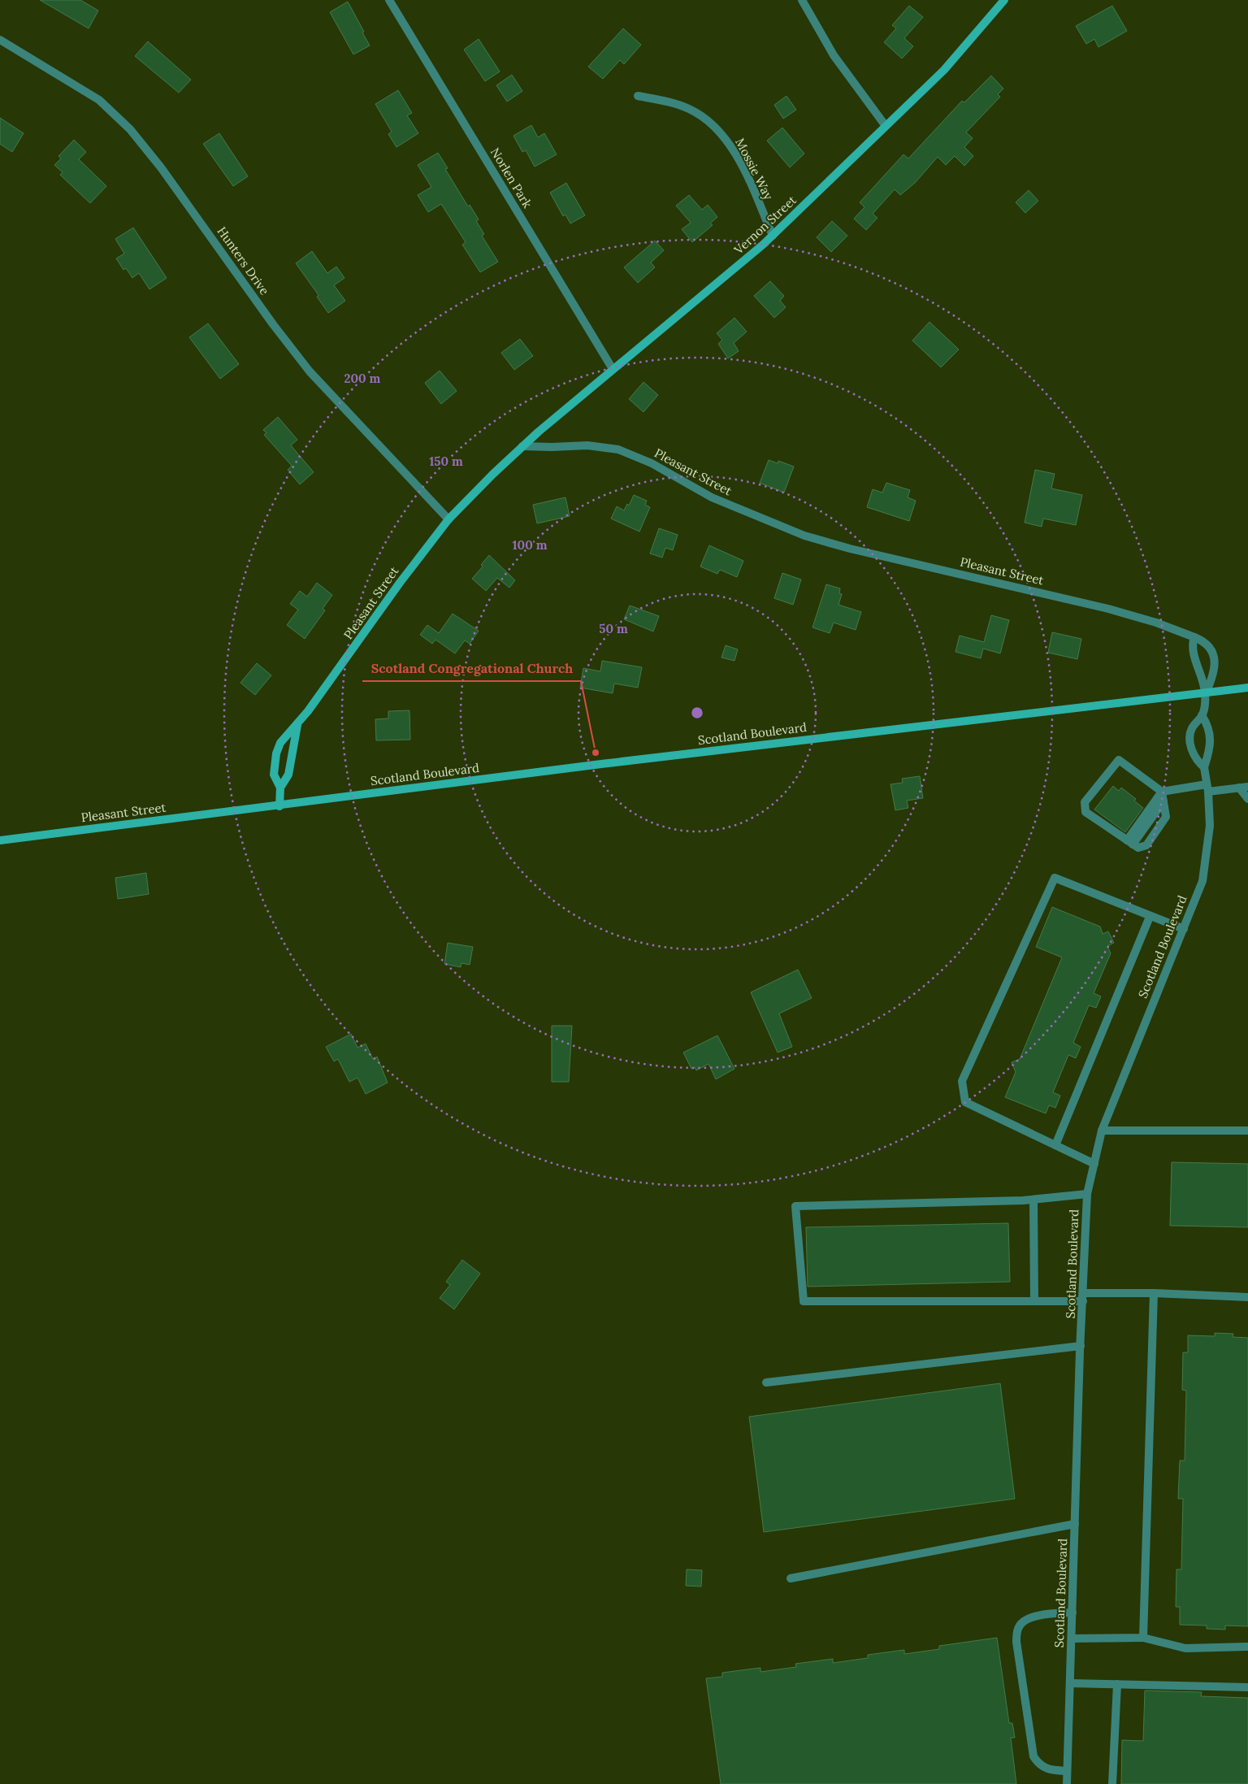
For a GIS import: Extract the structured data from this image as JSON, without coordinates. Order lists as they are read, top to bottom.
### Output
{
  "streets": {
    "main road": ["Vernon Street", "Pleasant Street", "Scotland Boulevard"],
    "street": ["Mossie Way", "Norlen Park", "Hunters Drive"]
  },
  "crossings": [
    ["Mossie Way", "Vernon Street"],
    ["Norlen Park", "Vernon Street"],
    ["Vernon Street", "Pleasant Street"],
    ["Hunters Drive", "Pleasant Street"],
    ["Pleasant Street", "Scotland Boulevard"]
  ],
  "places": ["Scotland Congregational Church"],
  "rings": [
    "200 m",
    "150 m",
    "100 m",
    "50 m"
  ]
}
